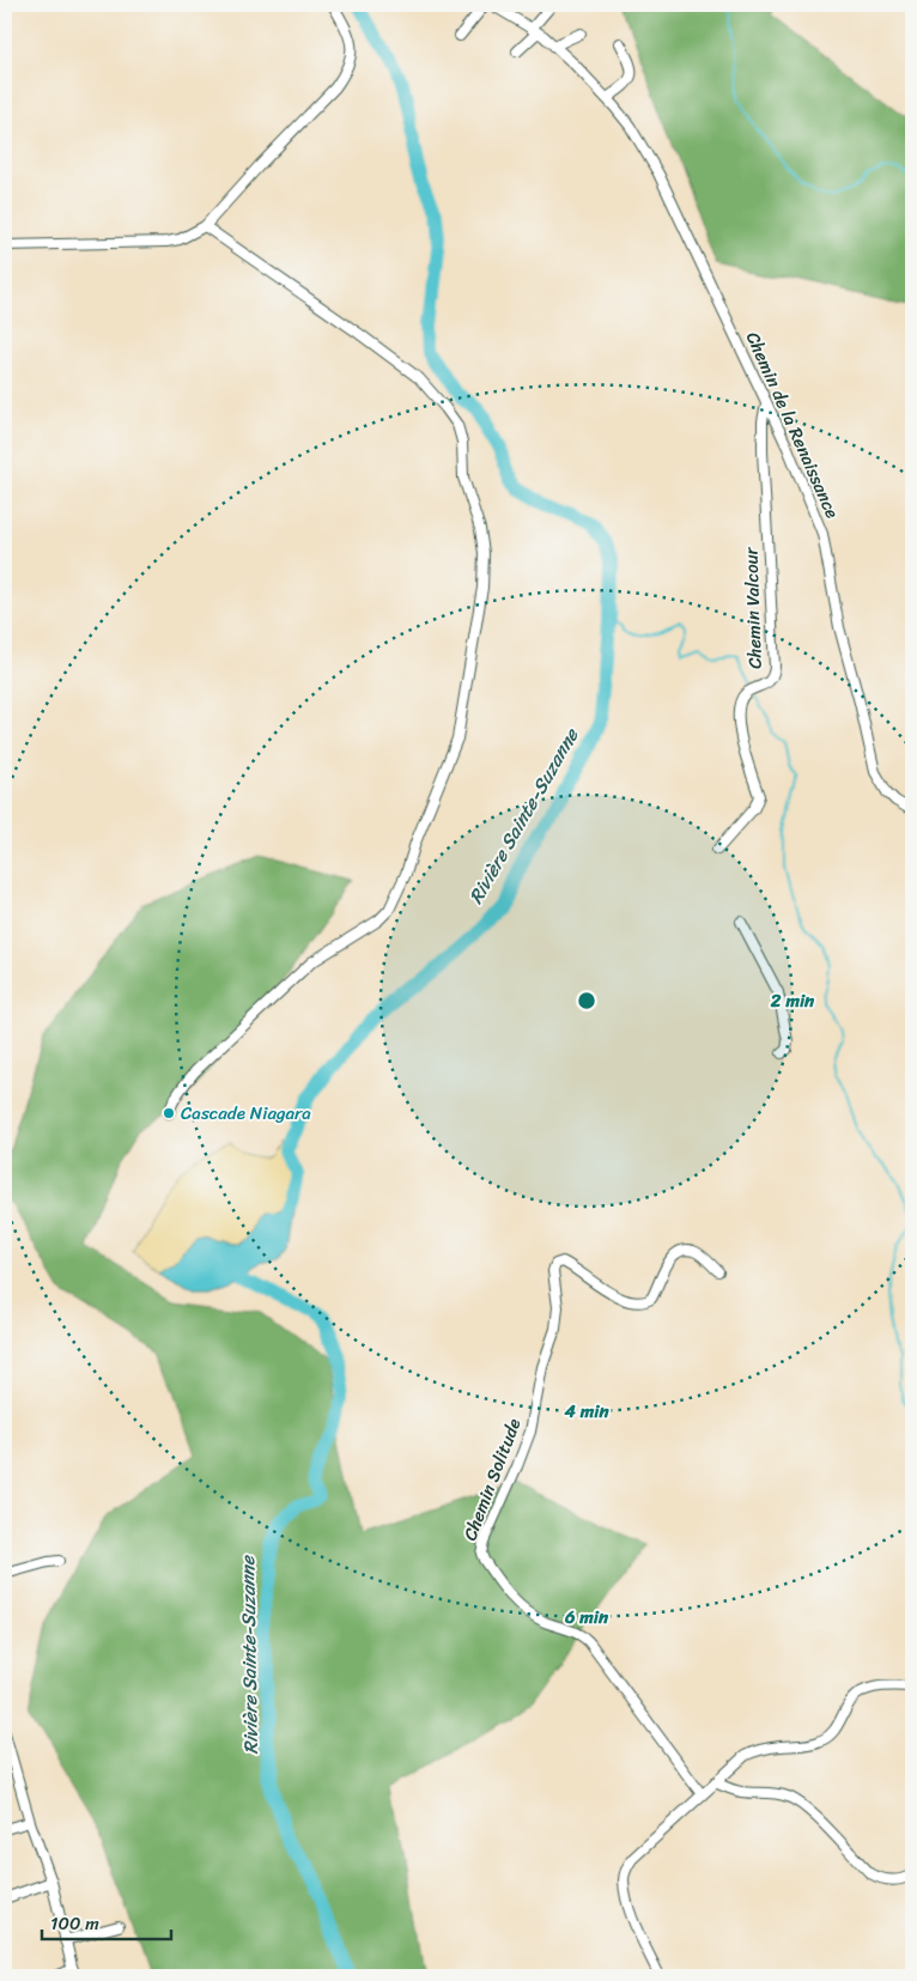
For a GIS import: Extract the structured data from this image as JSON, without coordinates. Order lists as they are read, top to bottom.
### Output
{
  "streets": {
    "street": ["Chemin de la Renaissance", "Chemin Valcour", "Chemin Solitude"]
  },
  "crossings": [
    ["Chemin de la Renaissance", "Chemin Valcour"]
  ],
  "water": ["Rivière Sainte-Suzanne"],
  "places": ["Cascade Niagara"],
  "scale_bar": "100 m",
  "rings": ["2 min", "4 min", "6 min"]
}
